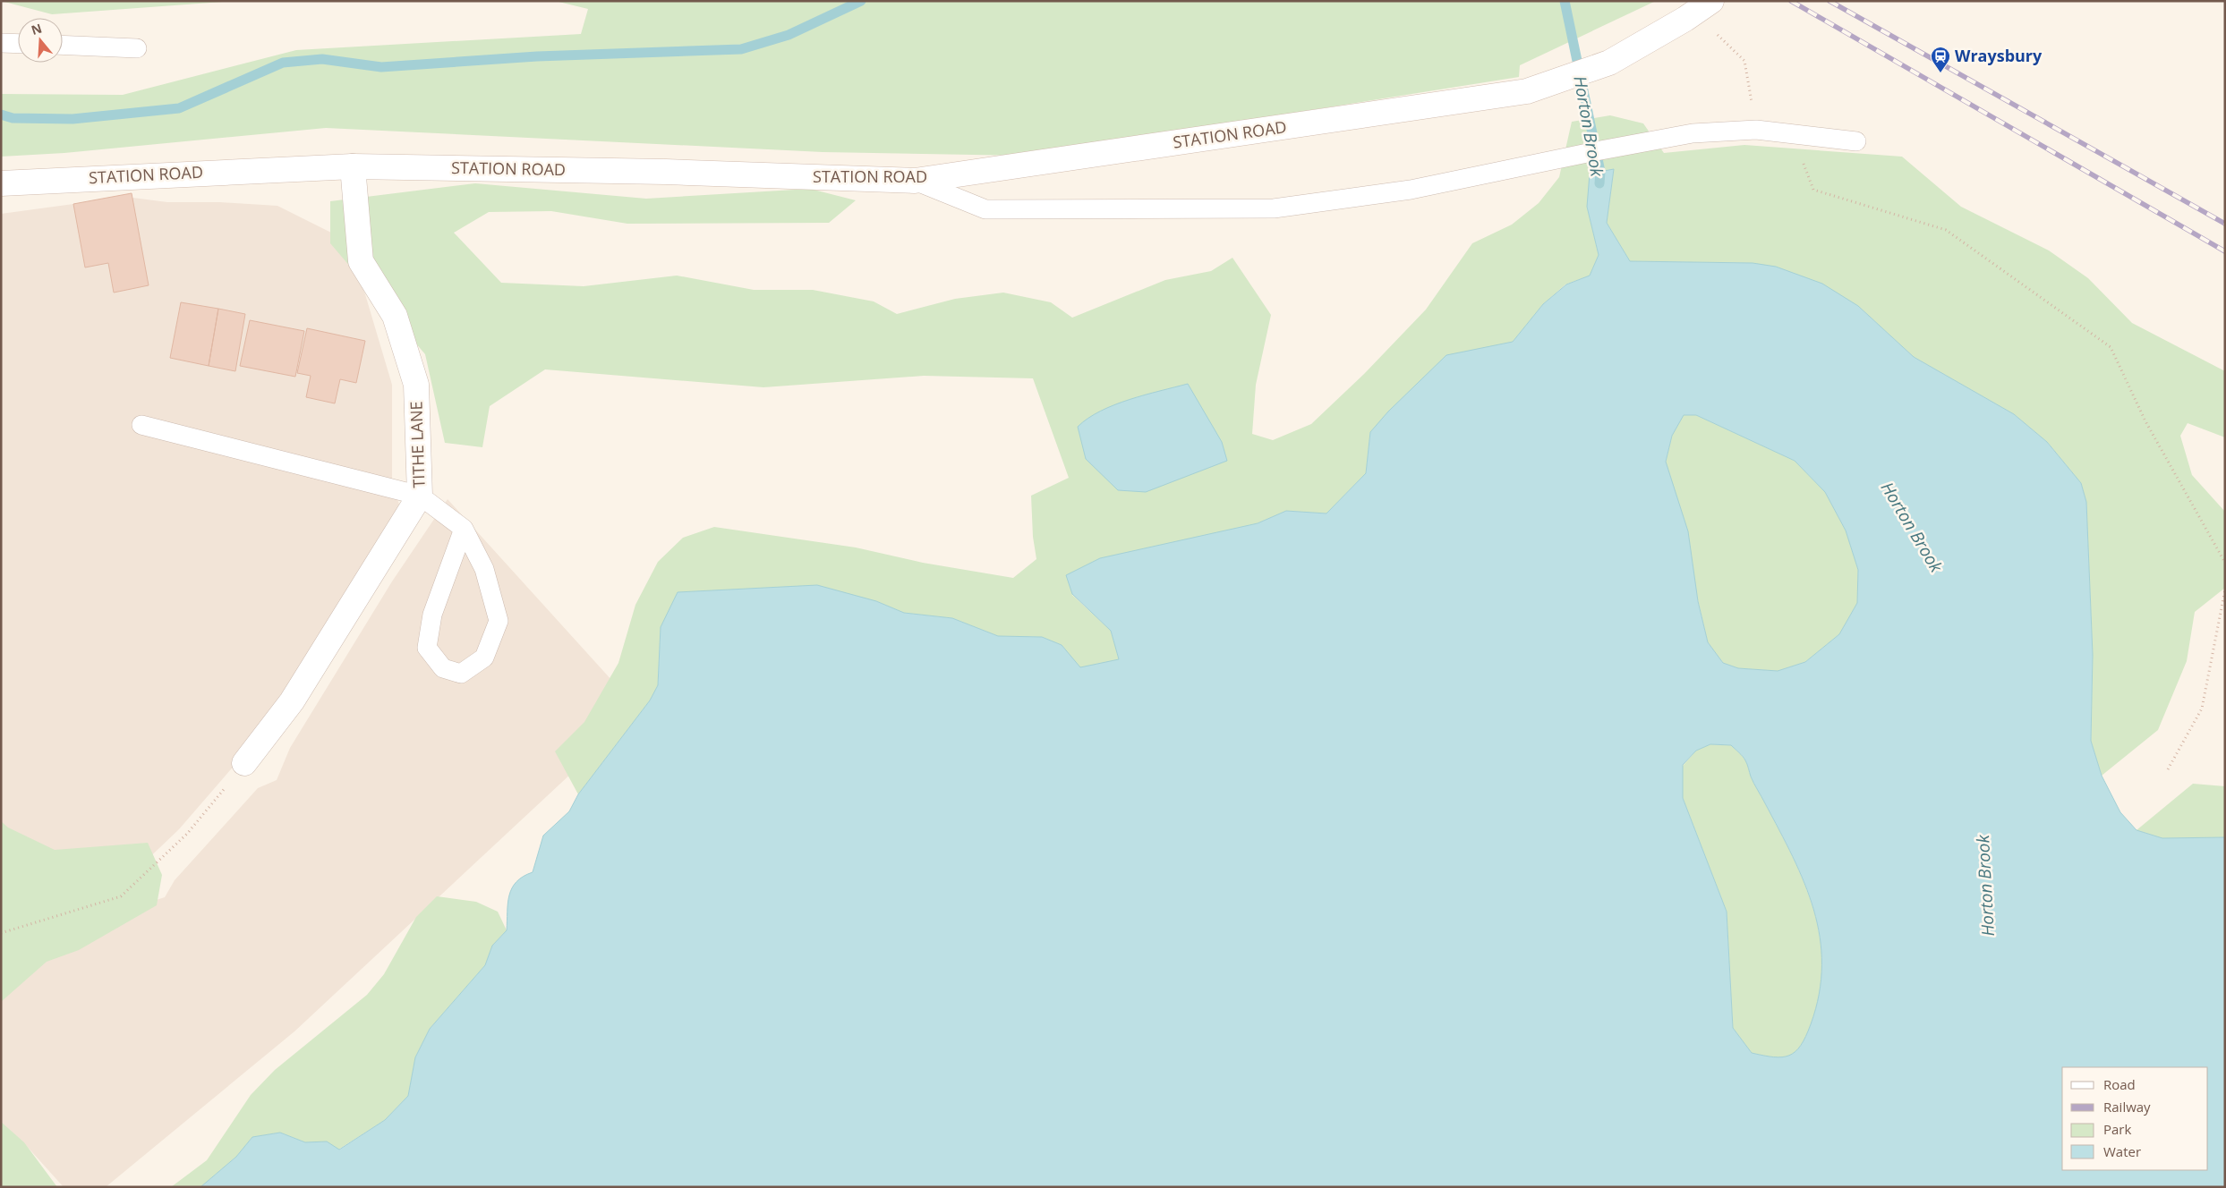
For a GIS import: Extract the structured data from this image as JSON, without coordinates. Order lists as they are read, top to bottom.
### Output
{
  "streets": {
    "street": ["STATION ROAD", "TITHE LANE"]
  },
  "crossings": [
    ["STATION ROAD", "TITHE LANE"]
  ],
  "water": ["Horton Brook"],
  "places": {
    "station": ["Wraysbury"]
  },
  "legend": [
    "Road",
    "Railway",
    "Park",
    "Water"
  ],
  "north": "top"
}
